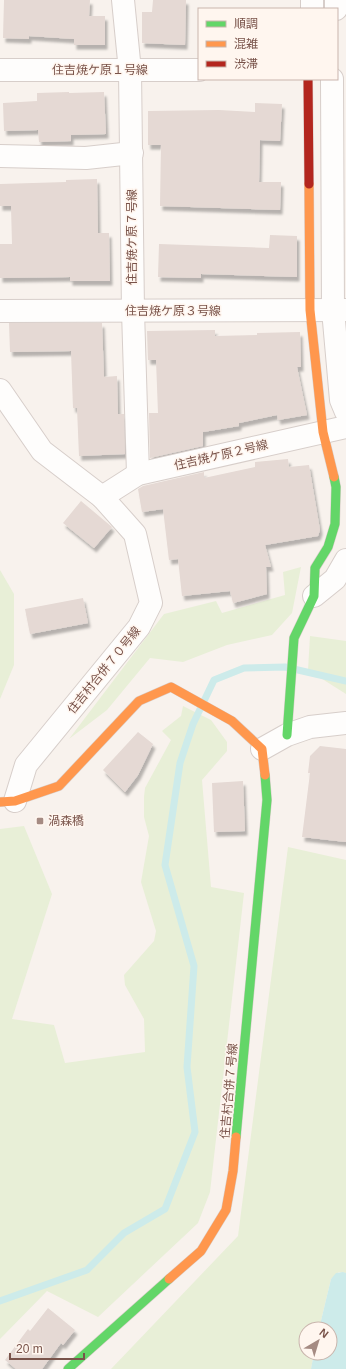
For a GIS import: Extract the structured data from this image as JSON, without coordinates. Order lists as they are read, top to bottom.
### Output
{
  "streets": {
    "street": [
      "住吉焼ケ原１号線",
      "住吉焼ケ原７号線",
      "住吉焼ケ原３号線",
      "住吉焼ケ原２号線",
      "住吉村合併７０号線",
      "住吉村合併７号線"
    ]
  },
  "crossings": [
    ["住吉焼ケ原１号線", "住吉焼ケ原７号線"],
    ["住吉焼ケ原７号線", "住吉焼ケ原３号線"],
    ["住吉焼ケ原７号線", "住吉焼ケ原２号線"],
    ["住吉焼ケ原２号線", "住吉村合併７０号線"]
  ],
  "places": {
    "transit": ["渦森橋"]
  },
  "legend": ["順調", "混雑", "渋滞"],
  "scale_bar": "20 m",
  "north": "top right"
}
